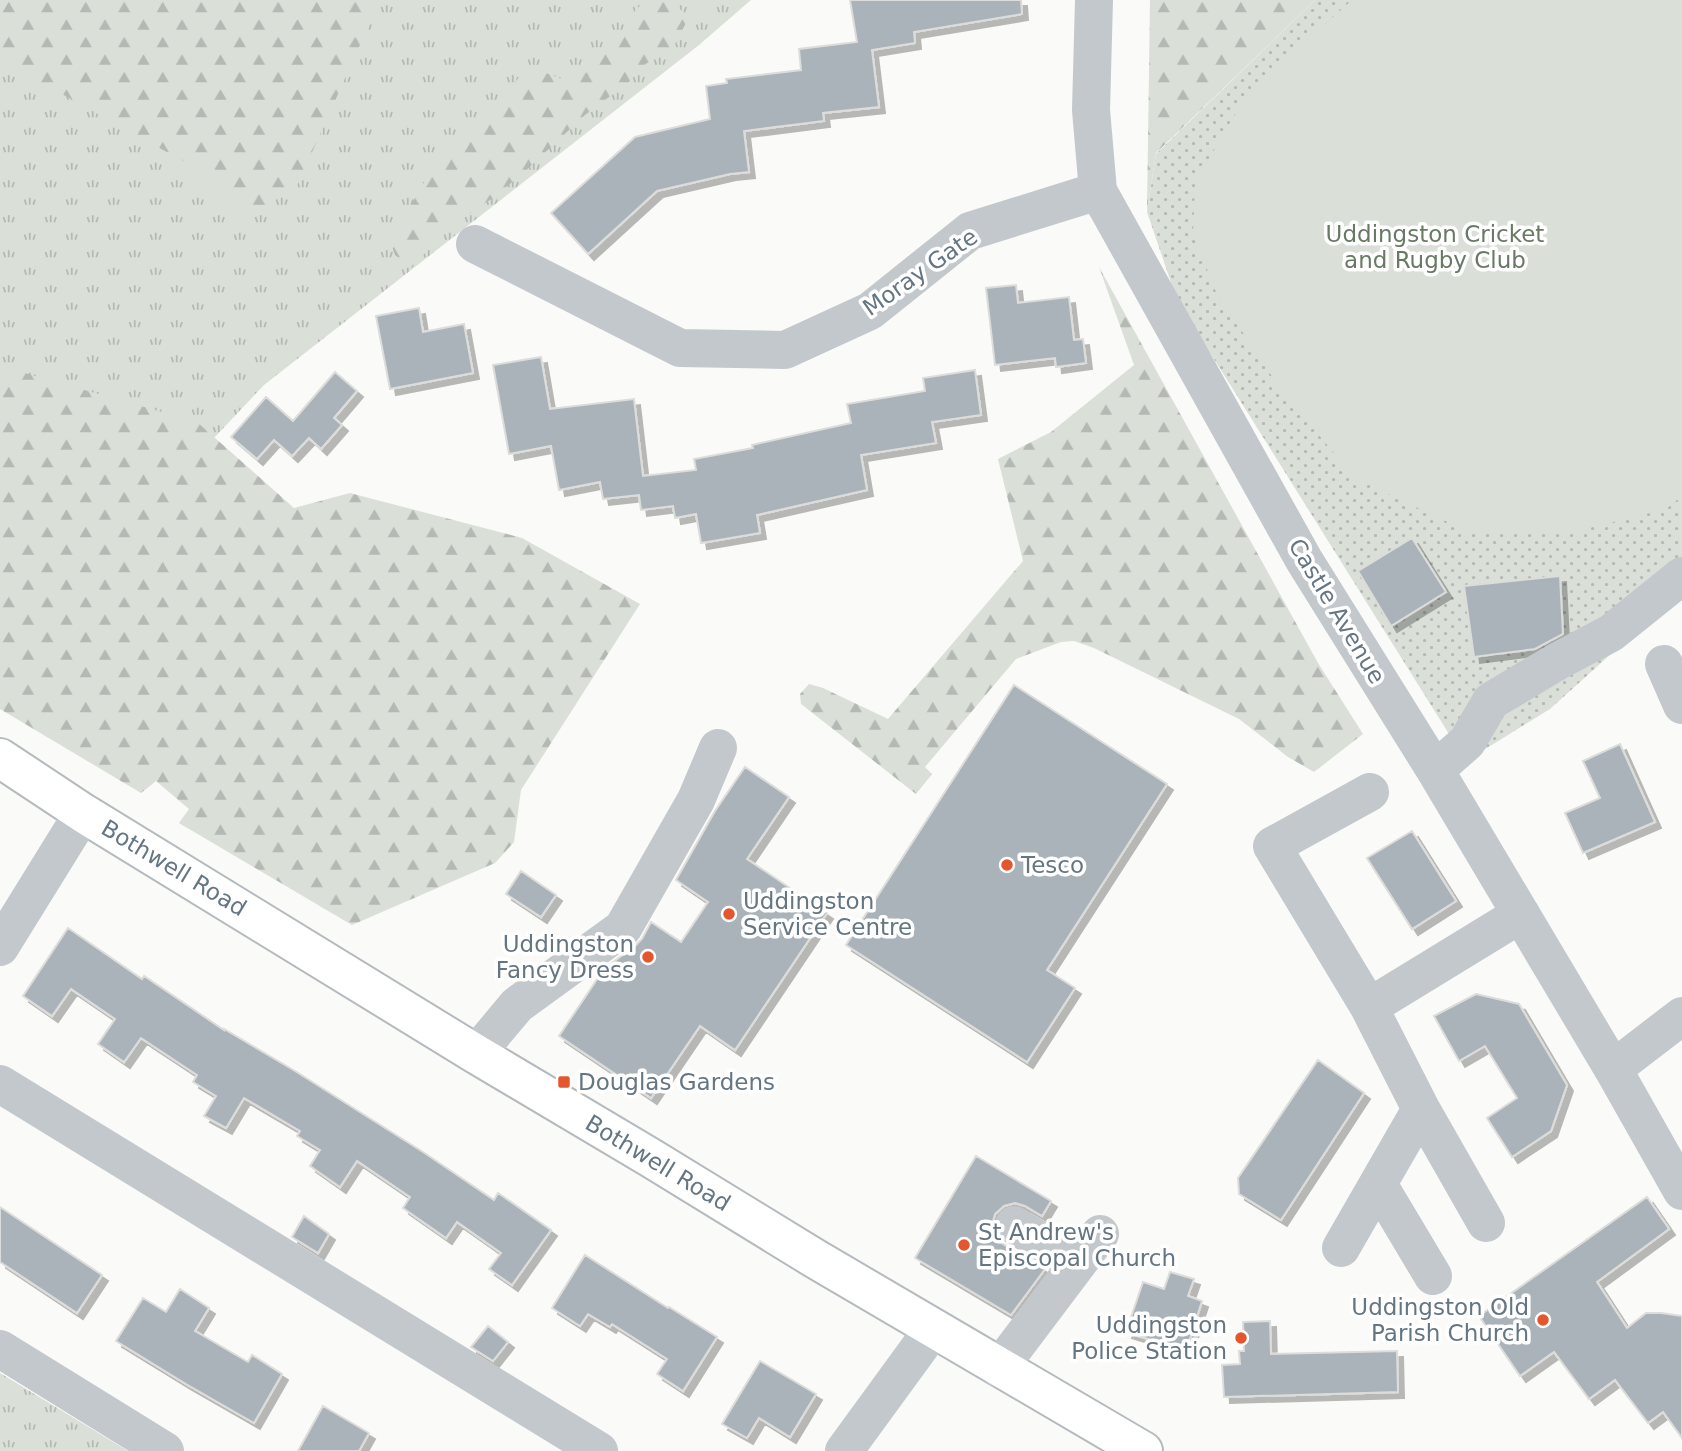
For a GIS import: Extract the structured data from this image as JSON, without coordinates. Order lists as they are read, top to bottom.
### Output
{
  "streets": {
    "main road": ["Bothwell Road"],
    "street": ["Moray Gate", "Castle Avenue"]
  },
  "crossings": [
    ["Moray Gate", "Castle Avenue"]
  ],
  "parks": ["Uddingston Cricket and Rugby Club"],
  "places": {
    "other": [
      "Tesco",
      "Uddingston Service Centre",
      "Uddingston Fancy Dress",
      "St Andrew's Episcopal Church",
      "Uddingston Old Parish Church",
      "Uddingston Police Station"
    ],
    "transit": ["Douglas Gardens"]
  }
}
